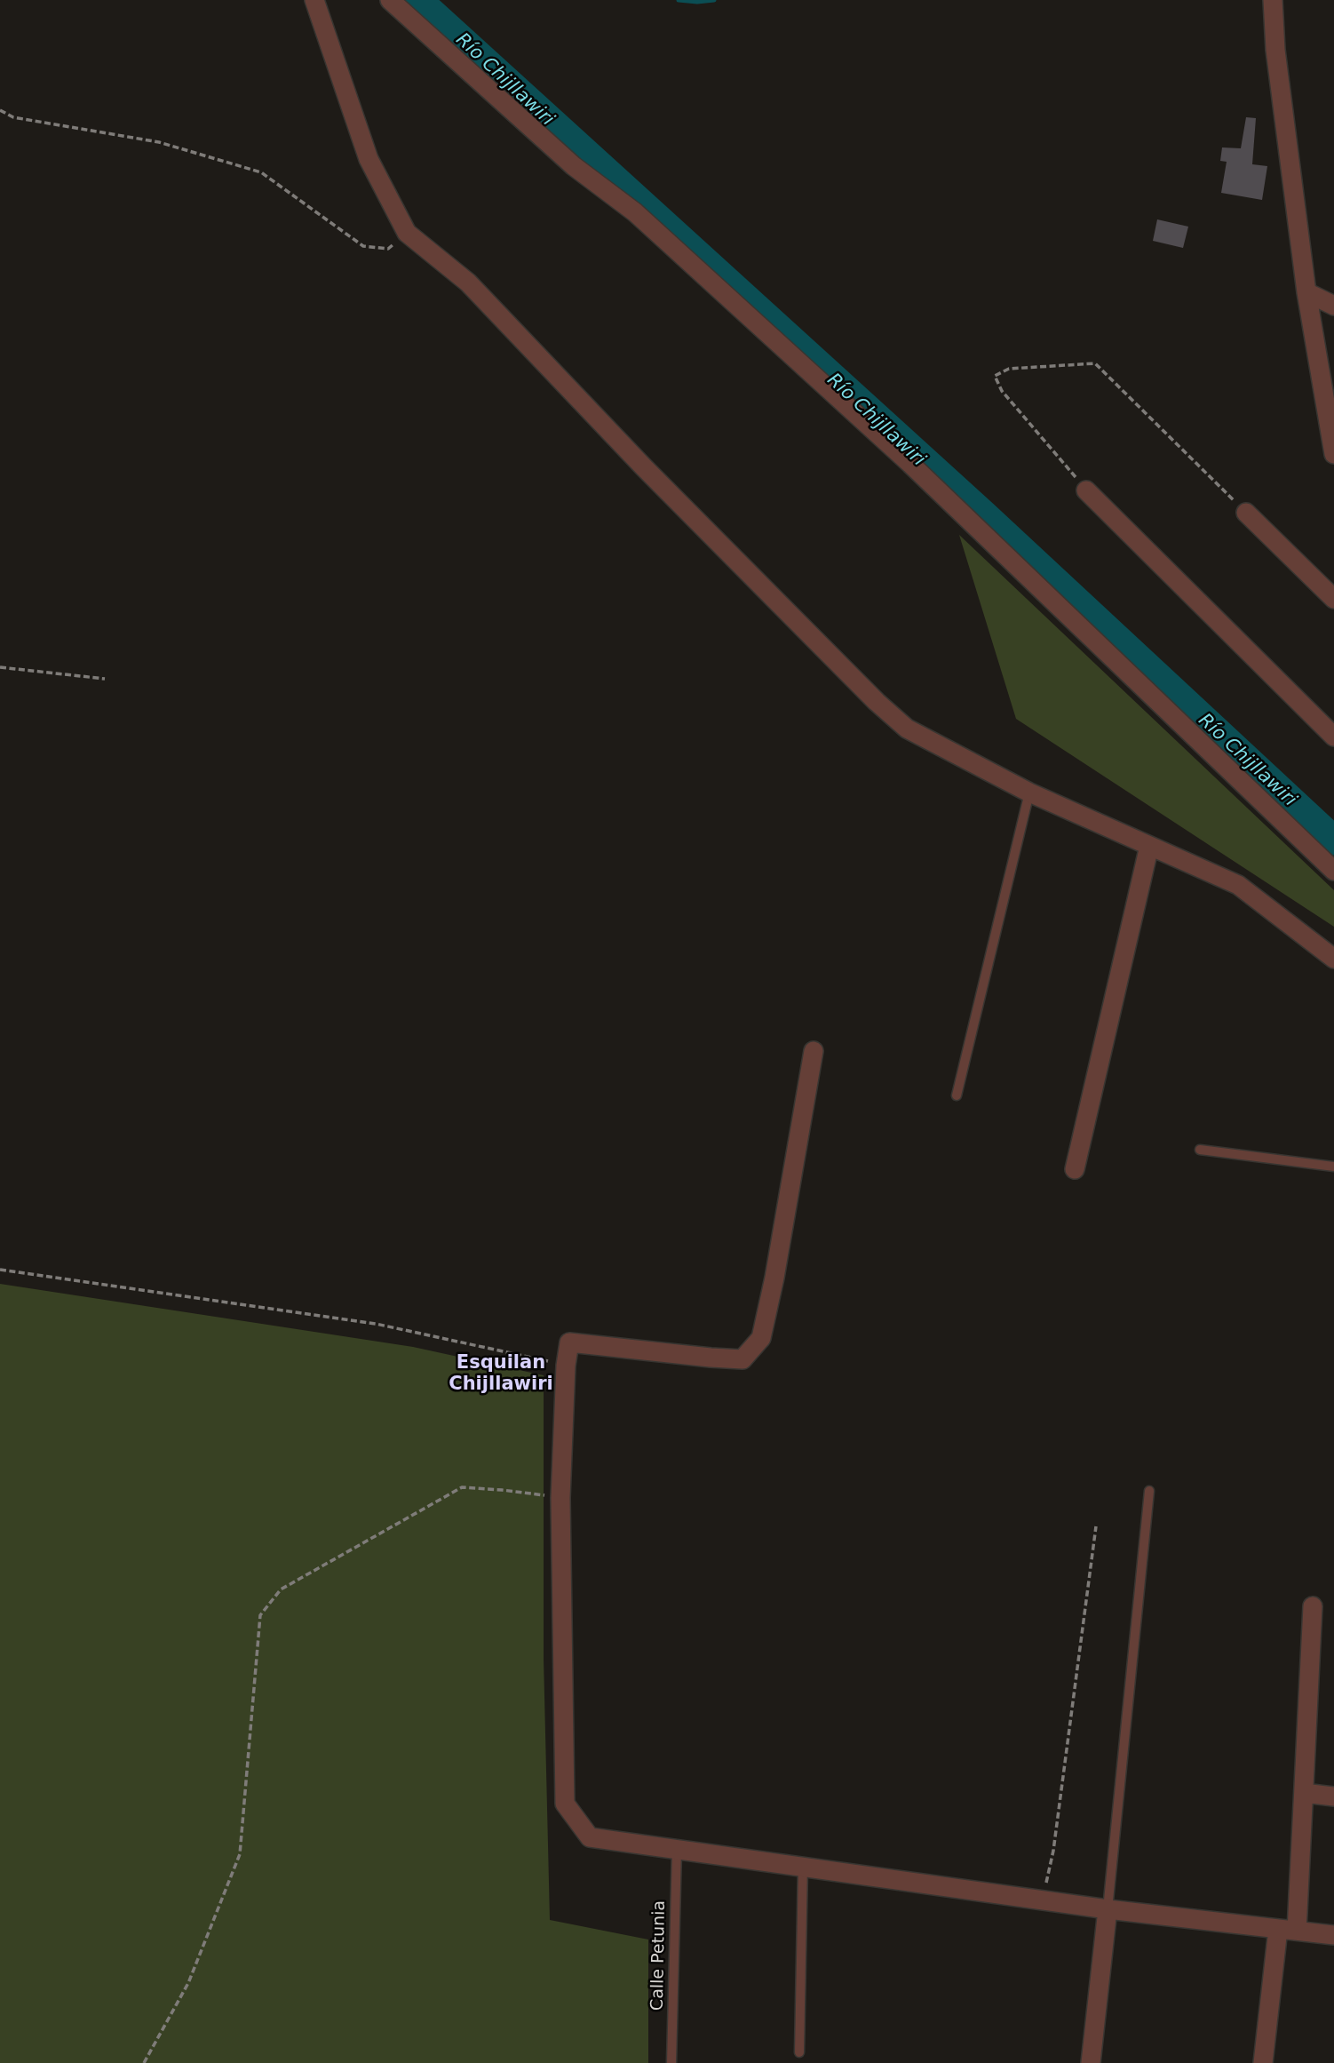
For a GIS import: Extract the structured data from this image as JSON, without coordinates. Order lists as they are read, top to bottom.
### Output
{
  "streets": {
    "lane": ["Calle Petunia"]
  },
  "districts": ["Esquilan Chijllawiri"],
  "water": ["Río Chijllawiri"]
}
